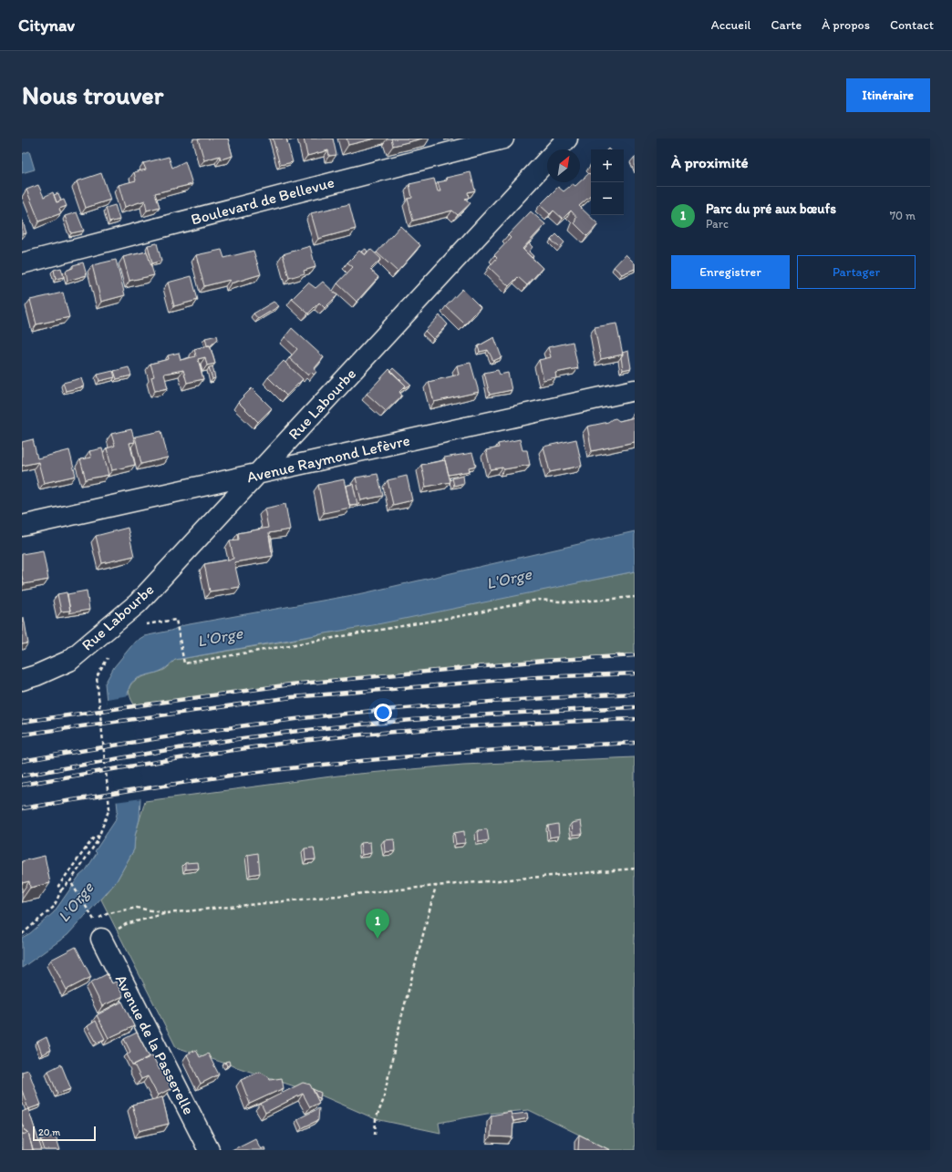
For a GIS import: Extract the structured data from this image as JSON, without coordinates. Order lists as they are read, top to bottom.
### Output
{
  "streets": {
    "street": [
      "Boulevard de Bellevue",
      "Rue Labourbe",
      "Avenue Raymond Lefèvre",
      "Avenue de la Passerelle"
    ]
  },
  "crossings": [
    ["Rue Labourbe", "Avenue Raymond Lefèvre"]
  ],
  "water": ["L'Orge"],
  "scale_bar": "20 m",
  "north": "top right",
  "page": {
    "header": "Citynav",
    "nav": [
      "Accueil",
      "Carte",
      "À propos",
      "Contact"
    ],
    "buttons": [
      "Itinéraire",
      ["Enregistrer", "Partager"]
    ],
    "title": "Nous trouver",
    "heading": "À proximité",
    "map_buttons": ["+", "−"],
    "list": [
      {
        "mark": "1",
        "name": "Parc du pré aux bœufs",
        "note": "Parc",
        "value": "70 m"
      }
    ],
    "pins": "1",
    "scale": "20 m"
  }
}
